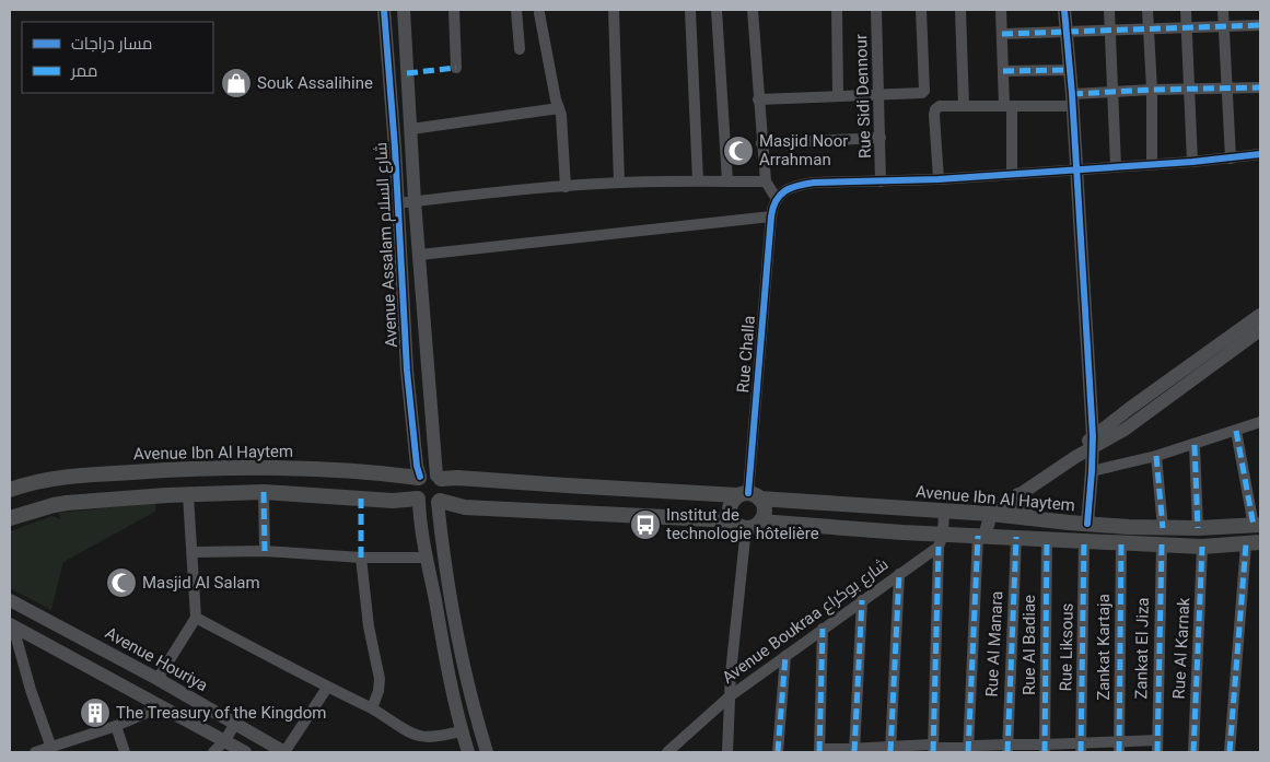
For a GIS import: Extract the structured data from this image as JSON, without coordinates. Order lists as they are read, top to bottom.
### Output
{
  "streets": {
    "main road": ["Avenue Ibn Al Haytem"],
    "street": [
      "Rue Sidi Dennour",
      "Avenue Assalam شارع السلام",
      "Rue Challa",
      "Avenue Boukraa شارع بوكراع",
      "Rue Al Manara",
      "Rue Al Badiae",
      "Rue Liksous",
      "Zankat Kartaja",
      "Zankat El Jiza",
      "Rue Al Karnak",
      "Avenue Houriya"
    ]
  },
  "crossings": [
    ["Avenue Assalam شارع السلام", "Avenue Ibn Al Haytem"],
    ["Rue Challa", "Avenue Ibn Al Haytem"]
  ],
  "places": {
    "shop": ["Souk Assalihine"],
    "mosque": ["Masjid Noor Arrahman", "Masjid Al Salam"],
    "bus stop": ["Institut de technologie hôtelière"],
    "building": ["The Treasury of the Kingdom"]
  },
  "legend": ["مسار دراجات", "ممر"]
}
